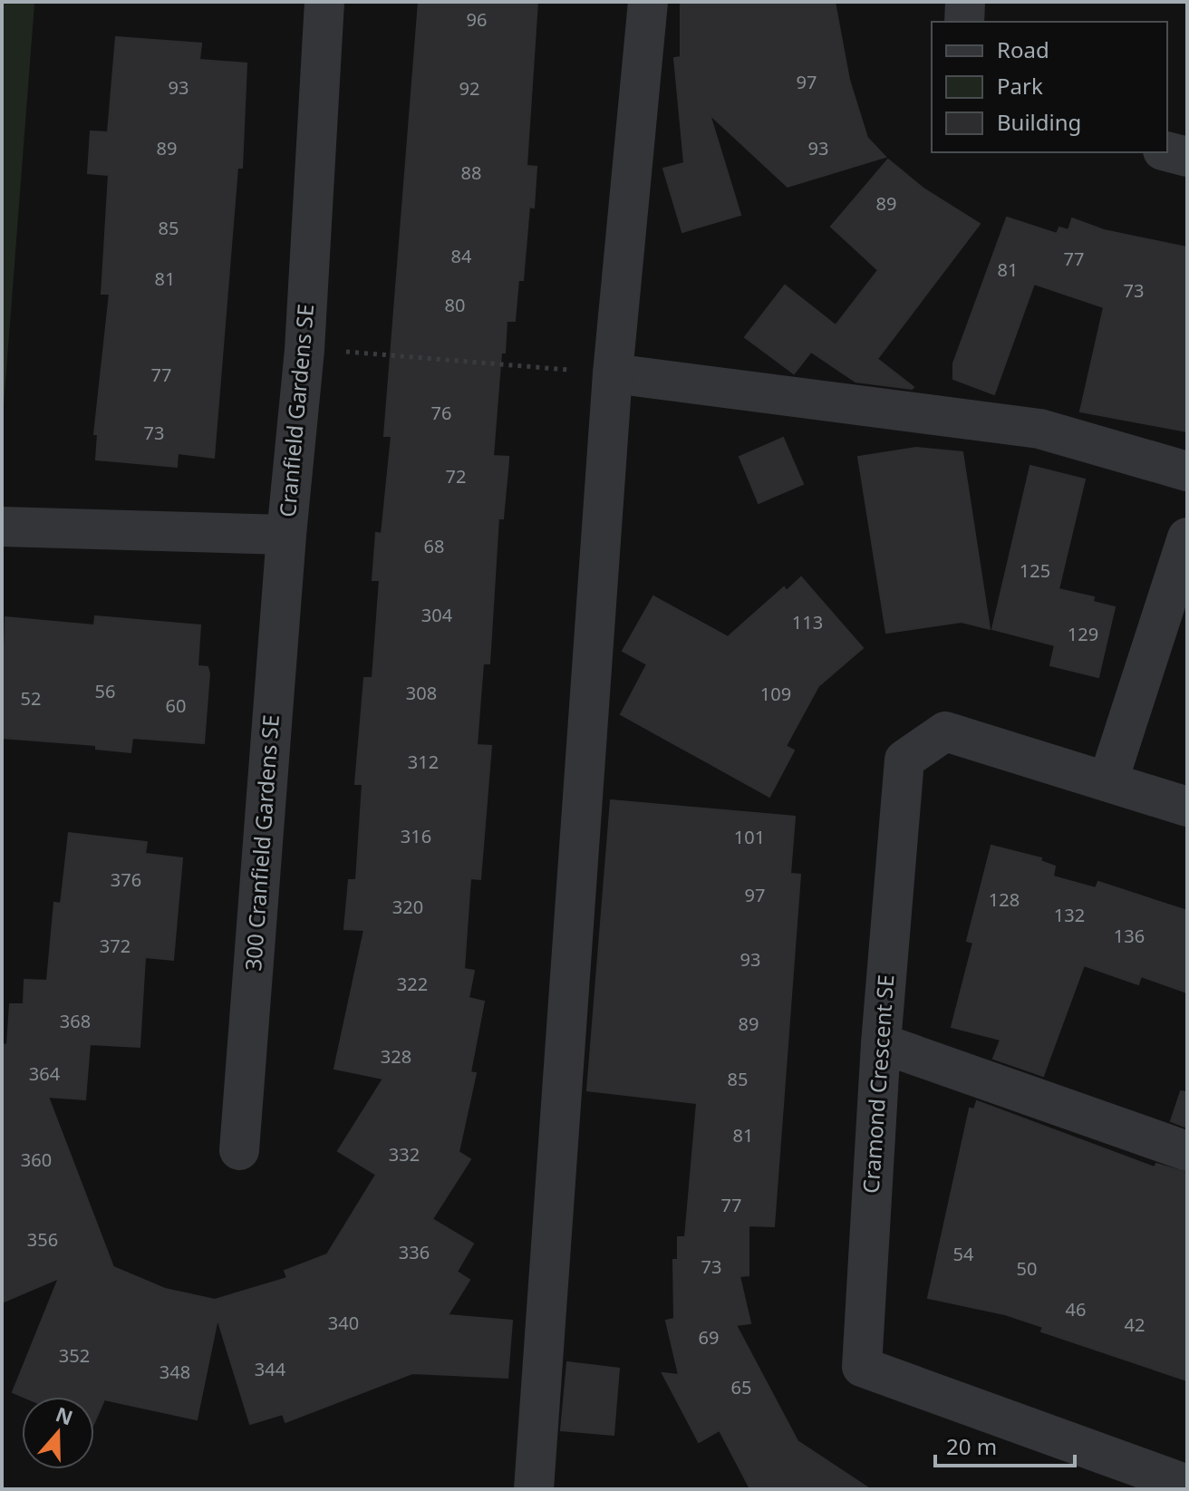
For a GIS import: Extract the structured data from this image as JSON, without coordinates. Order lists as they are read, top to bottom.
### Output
{
  "streets": {
    "street": ["Cranfield Gardens SE", "300 Cranfield Gardens SE", "Cramond Crescent SE"]
  },
  "crossings": [
    ["Cranfield Gardens SE", "300 Cranfield Gardens SE"]
  ],
  "house_numbers": [
    "96",
    "97",
    "93",
    "92",
    "89",
    "93",
    "88",
    "89",
    "85",
    "84",
    "77",
    "81",
    "81",
    "73",
    "80",
    "77",
    "76",
    "73",
    "72",
    "68",
    "125",
    "304",
    "113",
    "129",
    "56",
    "308",
    "109",
    "52",
    "60",
    "312",
    "316",
    "101",
    "376",
    "97",
    "128",
    "320",
    "132",
    "136",
    "372",
    "93",
    "322",
    "368",
    "89",
    "328",
    "364",
    "85",
    "81",
    "332",
    "360",
    "77",
    "356",
    "336",
    "54",
    "73",
    "50",
    "46",
    "340",
    "42",
    "69",
    "352",
    "344",
    "348",
    "65"
  ],
  "legend": ["Road", "Park", "Building"],
  "scale_bar": "20 m",
  "north": "top"
}
